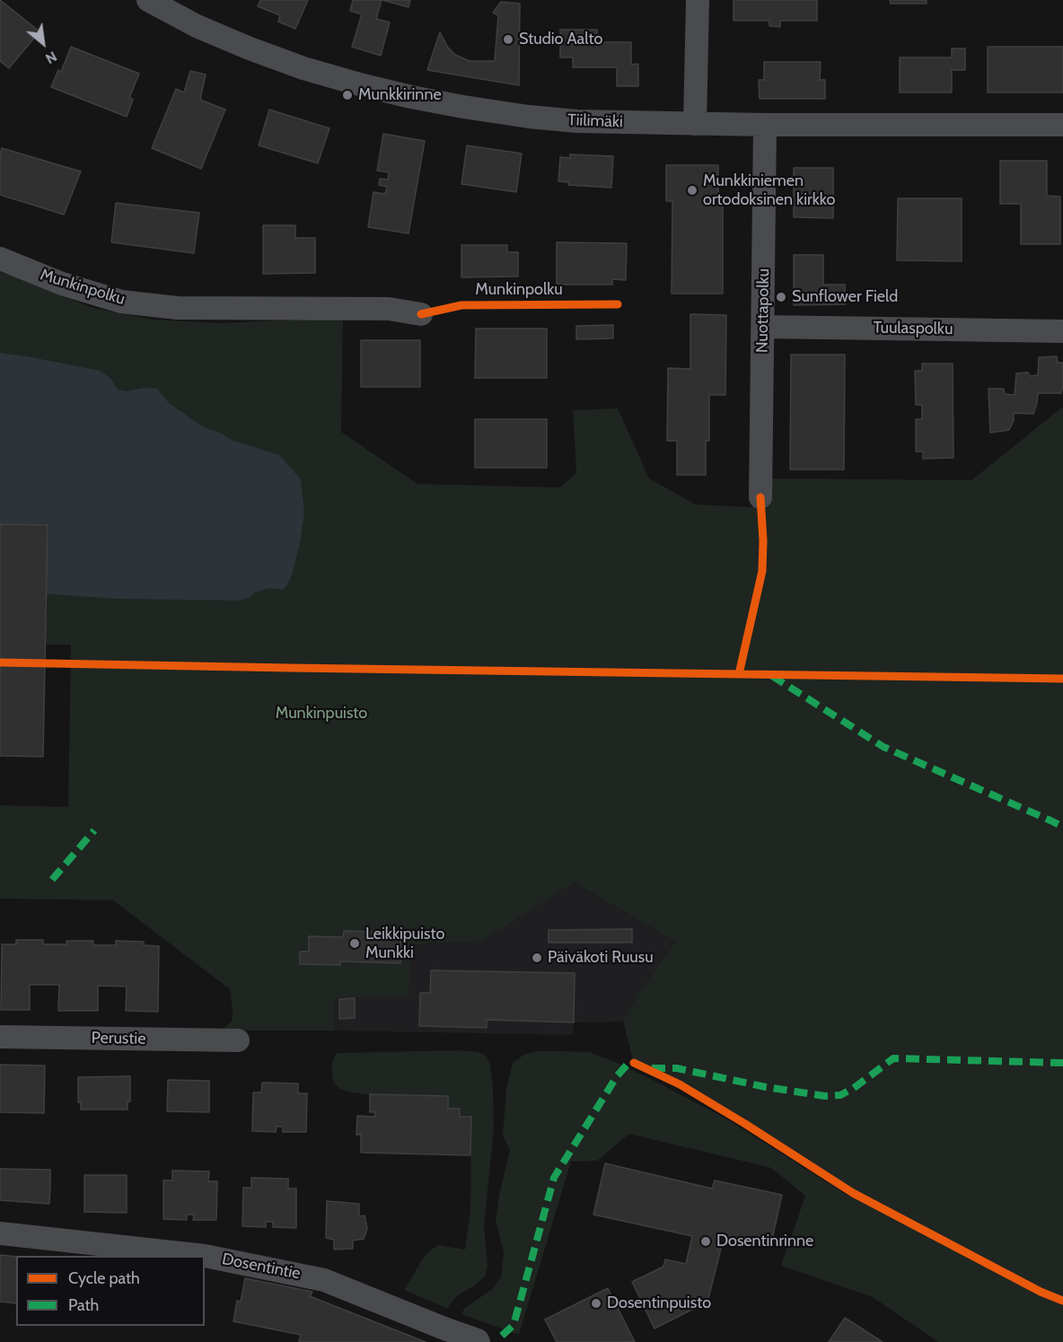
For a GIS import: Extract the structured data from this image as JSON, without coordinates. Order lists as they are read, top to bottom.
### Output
{
  "streets": {
    "street": [
      "Tiilimäki",
      "Munkinpolku",
      "Nuottapolku",
      "Tuulaspolku",
      "Perustie",
      "Dosentintie"
    ]
  },
  "crossings": [
    ["Tiilimäki", "Nuottapolku"],
    ["Nuottapolku", "Tuulaspolku"]
  ],
  "parks": ["Munkinpuisto"],
  "places": [
    "Studio Aalto",
    "Munkkirinne",
    "Munkkiniemen ortodoksinen kirkko",
    "Sunflower Field",
    "Leikkipuisto Munkki",
    "Päiväkoti Ruusu",
    "Dosentinrinne",
    "Dosentinpuisto"
  ],
  "legend": ["Cycle path", "Path"],
  "north": "bottom right"
}
